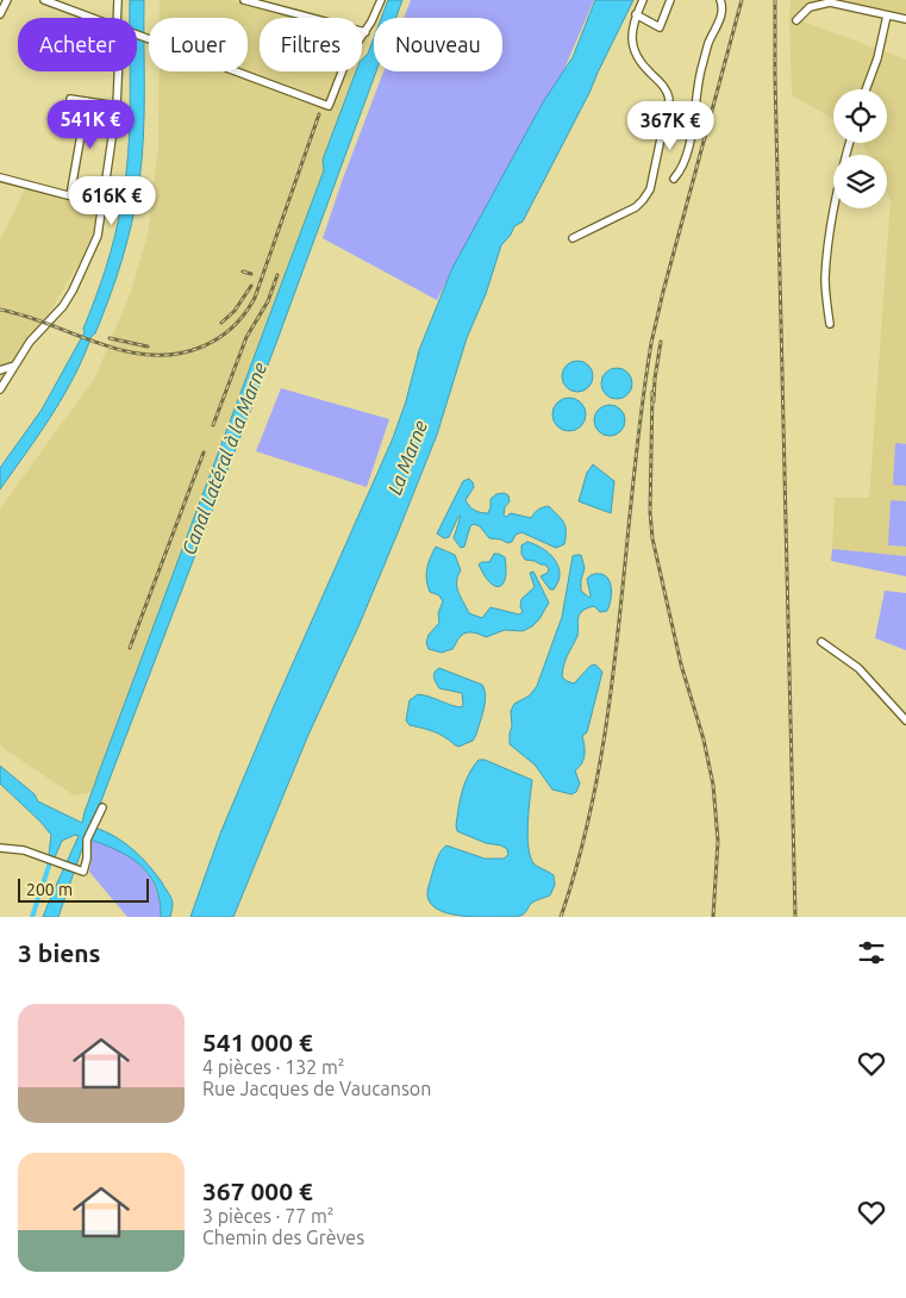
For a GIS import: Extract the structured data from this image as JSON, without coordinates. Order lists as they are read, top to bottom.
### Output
{
  "water": ["La Marne", "Canal Latéral à la Marne"],
  "scale_bar": "200 m",
  "page": {
    "chip": [
      "Acheter",
      "Louer",
      "Filtres",
      "Nouveau"
    ],
    "price": ["541K €", "367K €", "616K €"],
    "scale": "200 m",
    "heading": "3 biens",
    "list": [
      {
        "name": "541 000 €",
        "note": "4 pièces · 132 m² · Rue Jacques de Vaucanson"
      },
      {
        "name": "367 000 €",
        "note": "3 pièces · 77 m² · Chemin des Grèves"
      }
    ]
  }
}
